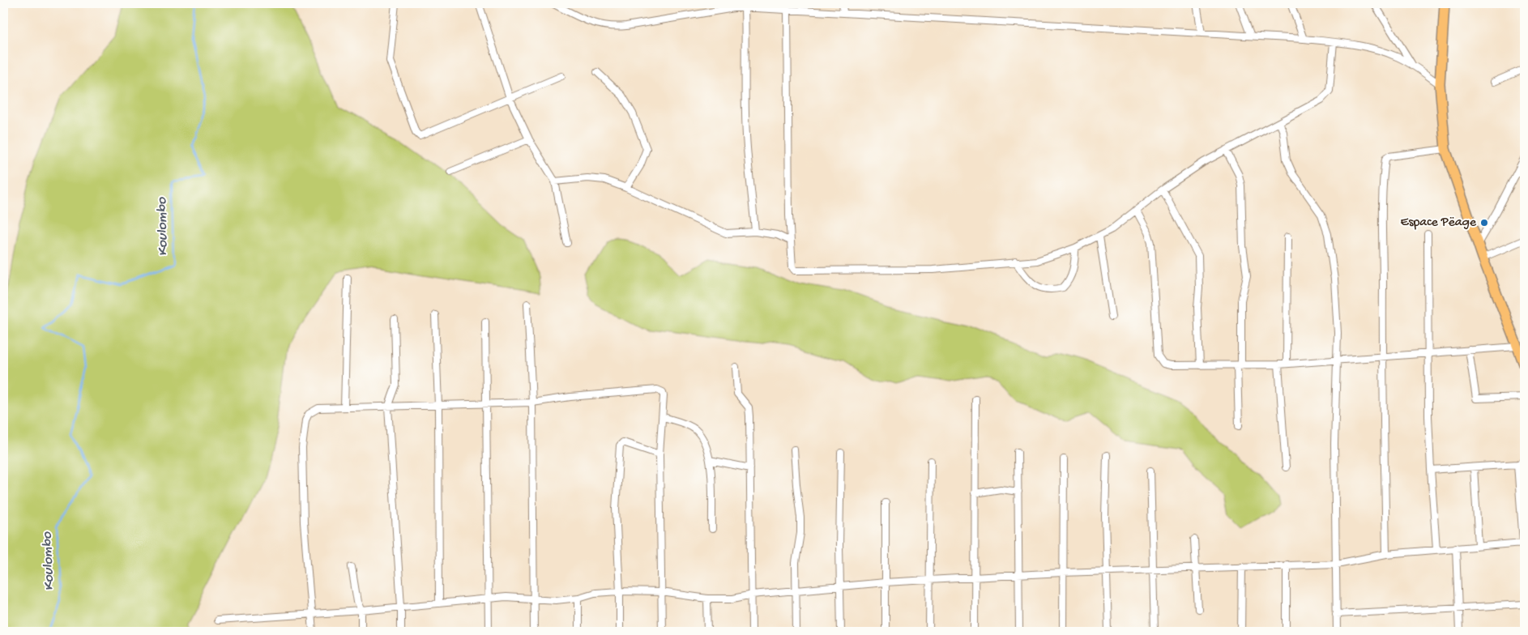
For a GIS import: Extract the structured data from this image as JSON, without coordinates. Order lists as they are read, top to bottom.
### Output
{
  "water": ["Koulombo"],
  "places": ["Espace Pëage"]
}
